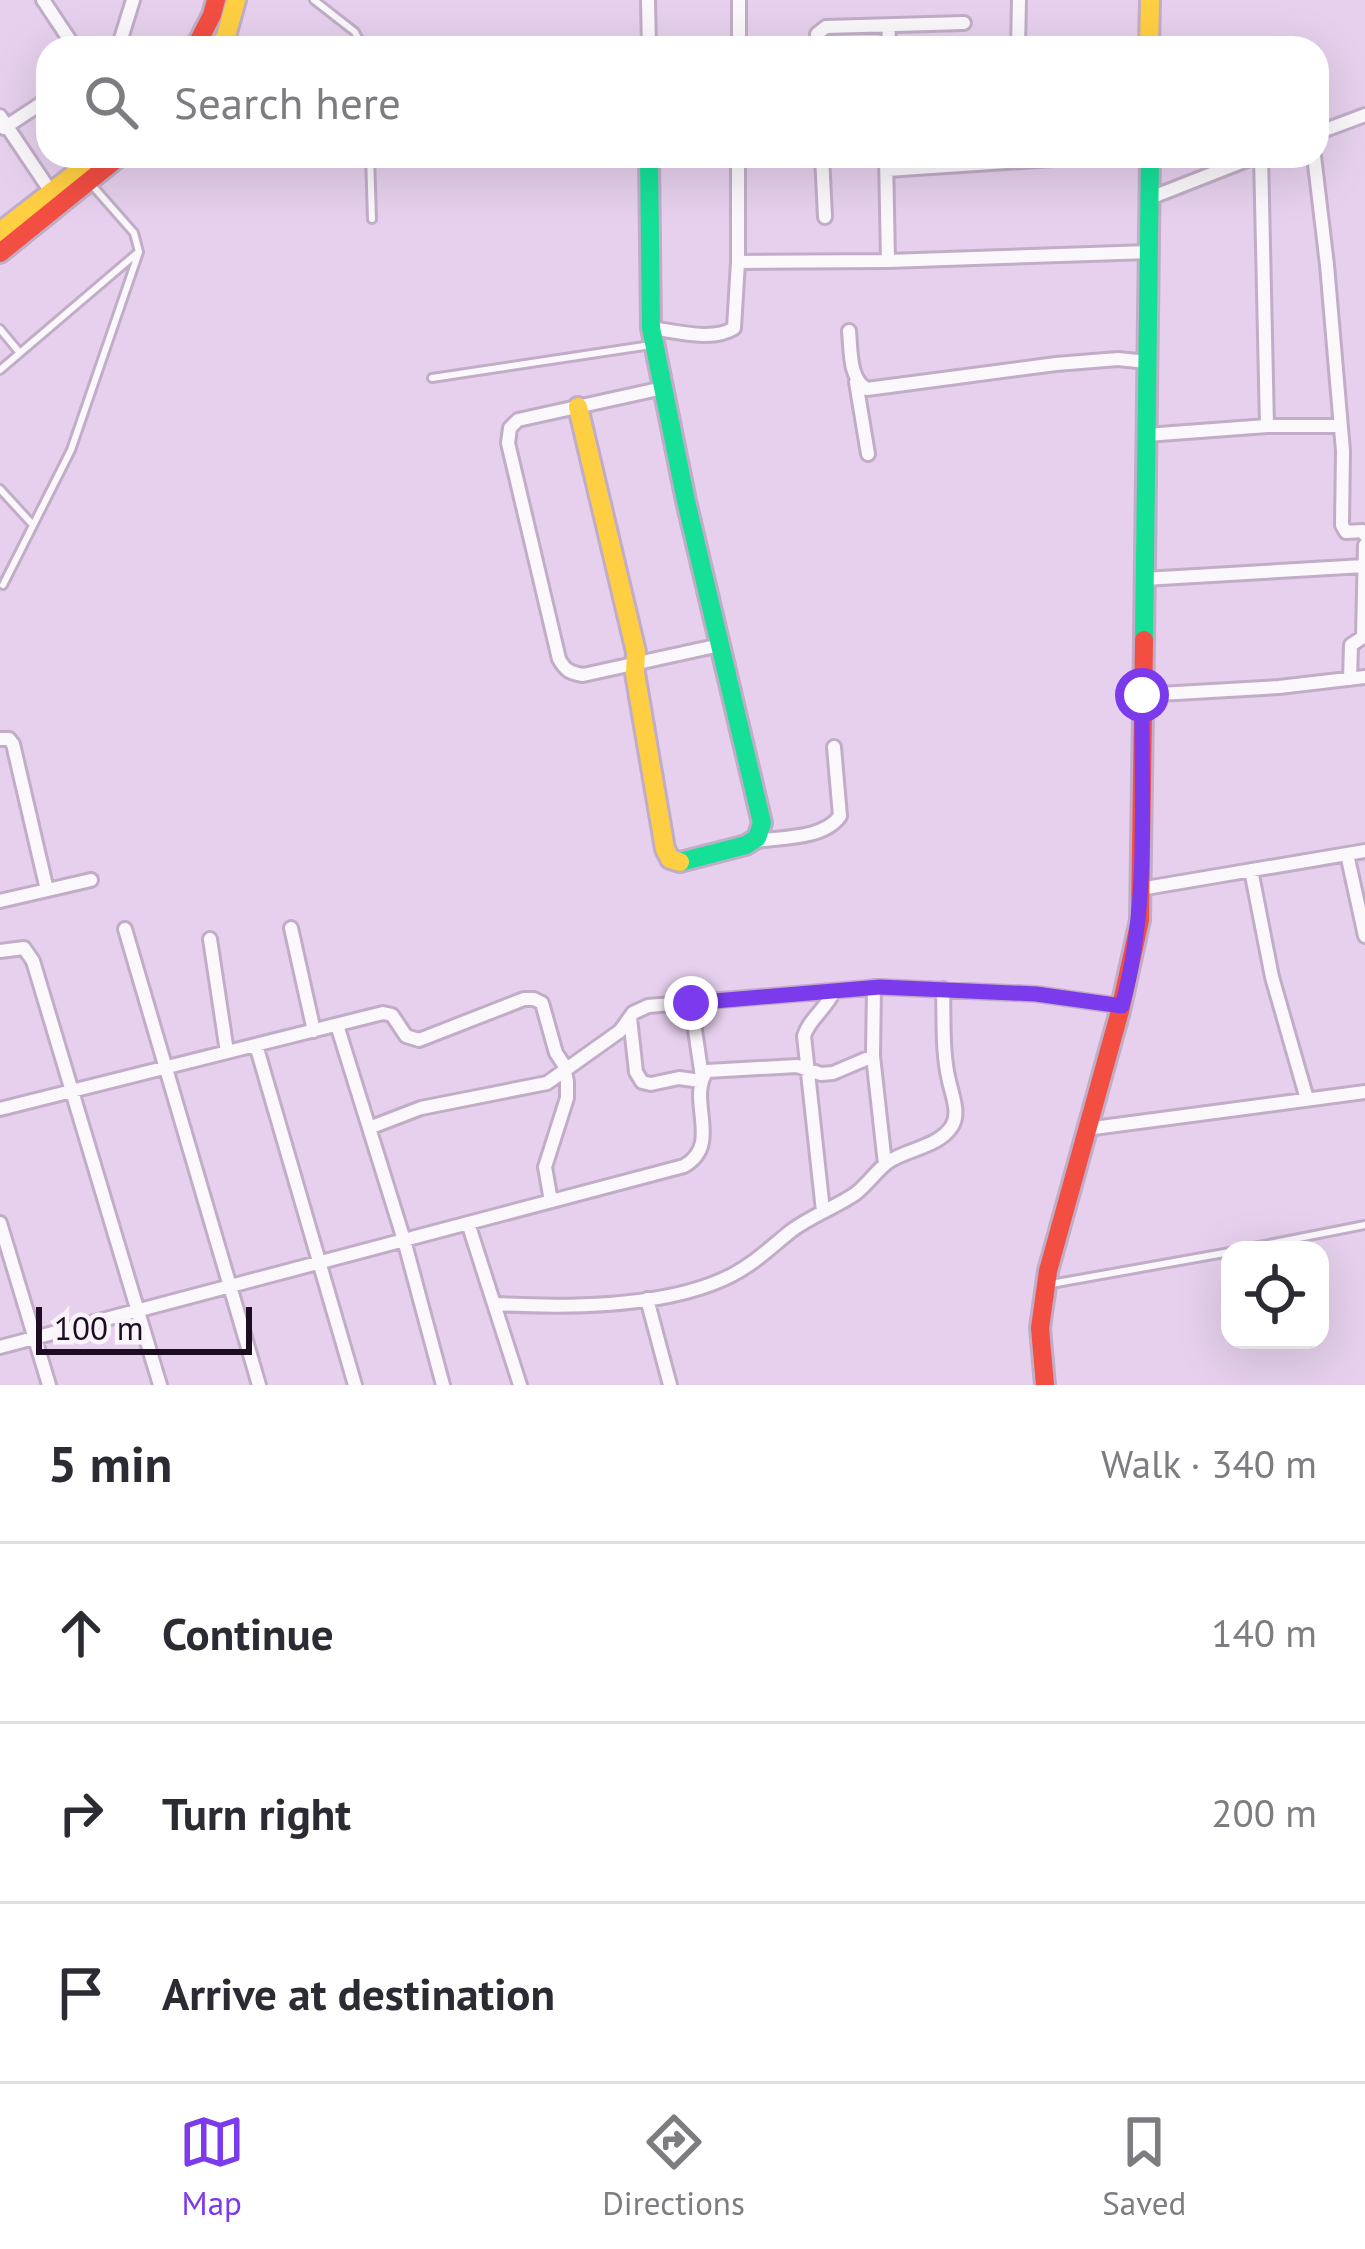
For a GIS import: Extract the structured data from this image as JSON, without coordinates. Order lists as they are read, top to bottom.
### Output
{
  "scale_bar": "100 m",
  "page": {
    "search": "Search here",
    "scale": "100 m",
    "heading": ["5 min", "Walk · 340 m"],
    "list": [
      ["Continue", "140 m"],
      ["Turn right", "200 m"],
      "Arrive at destination"
    ],
    "nav": ["Map", "Directions", "Saved"]
  }
}
